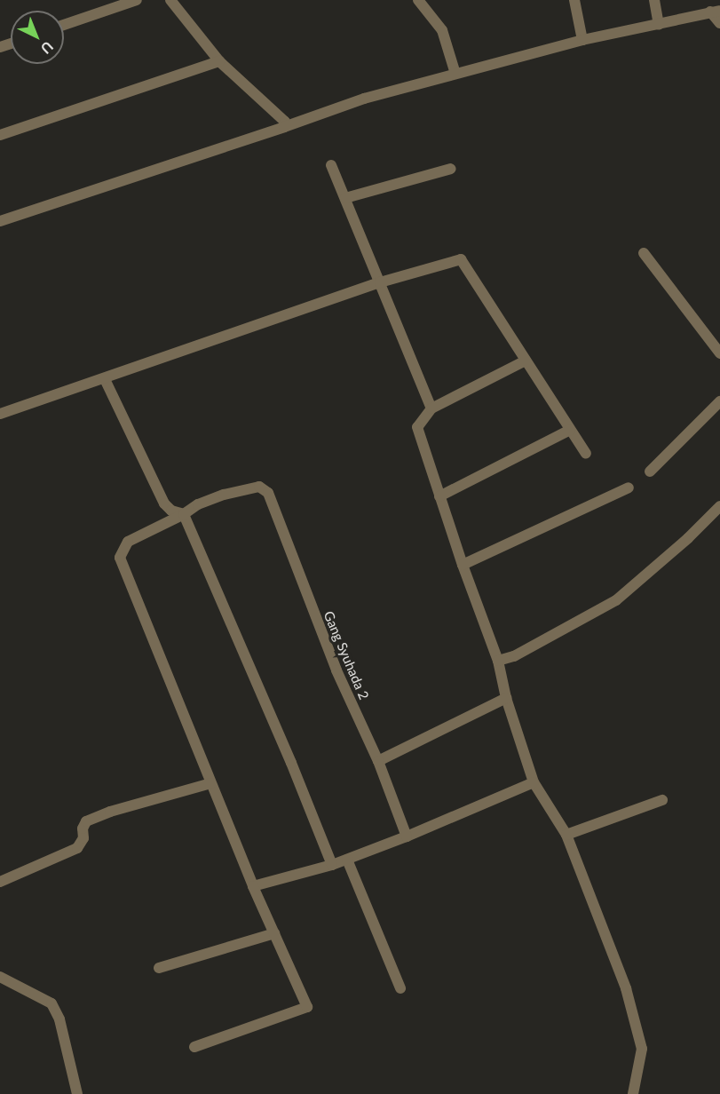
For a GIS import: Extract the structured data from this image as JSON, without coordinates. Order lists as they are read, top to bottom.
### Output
{
  "streets": {
    "street": ["Gang Syuhada 2"]
  },
  "north": "bottom right"
}
